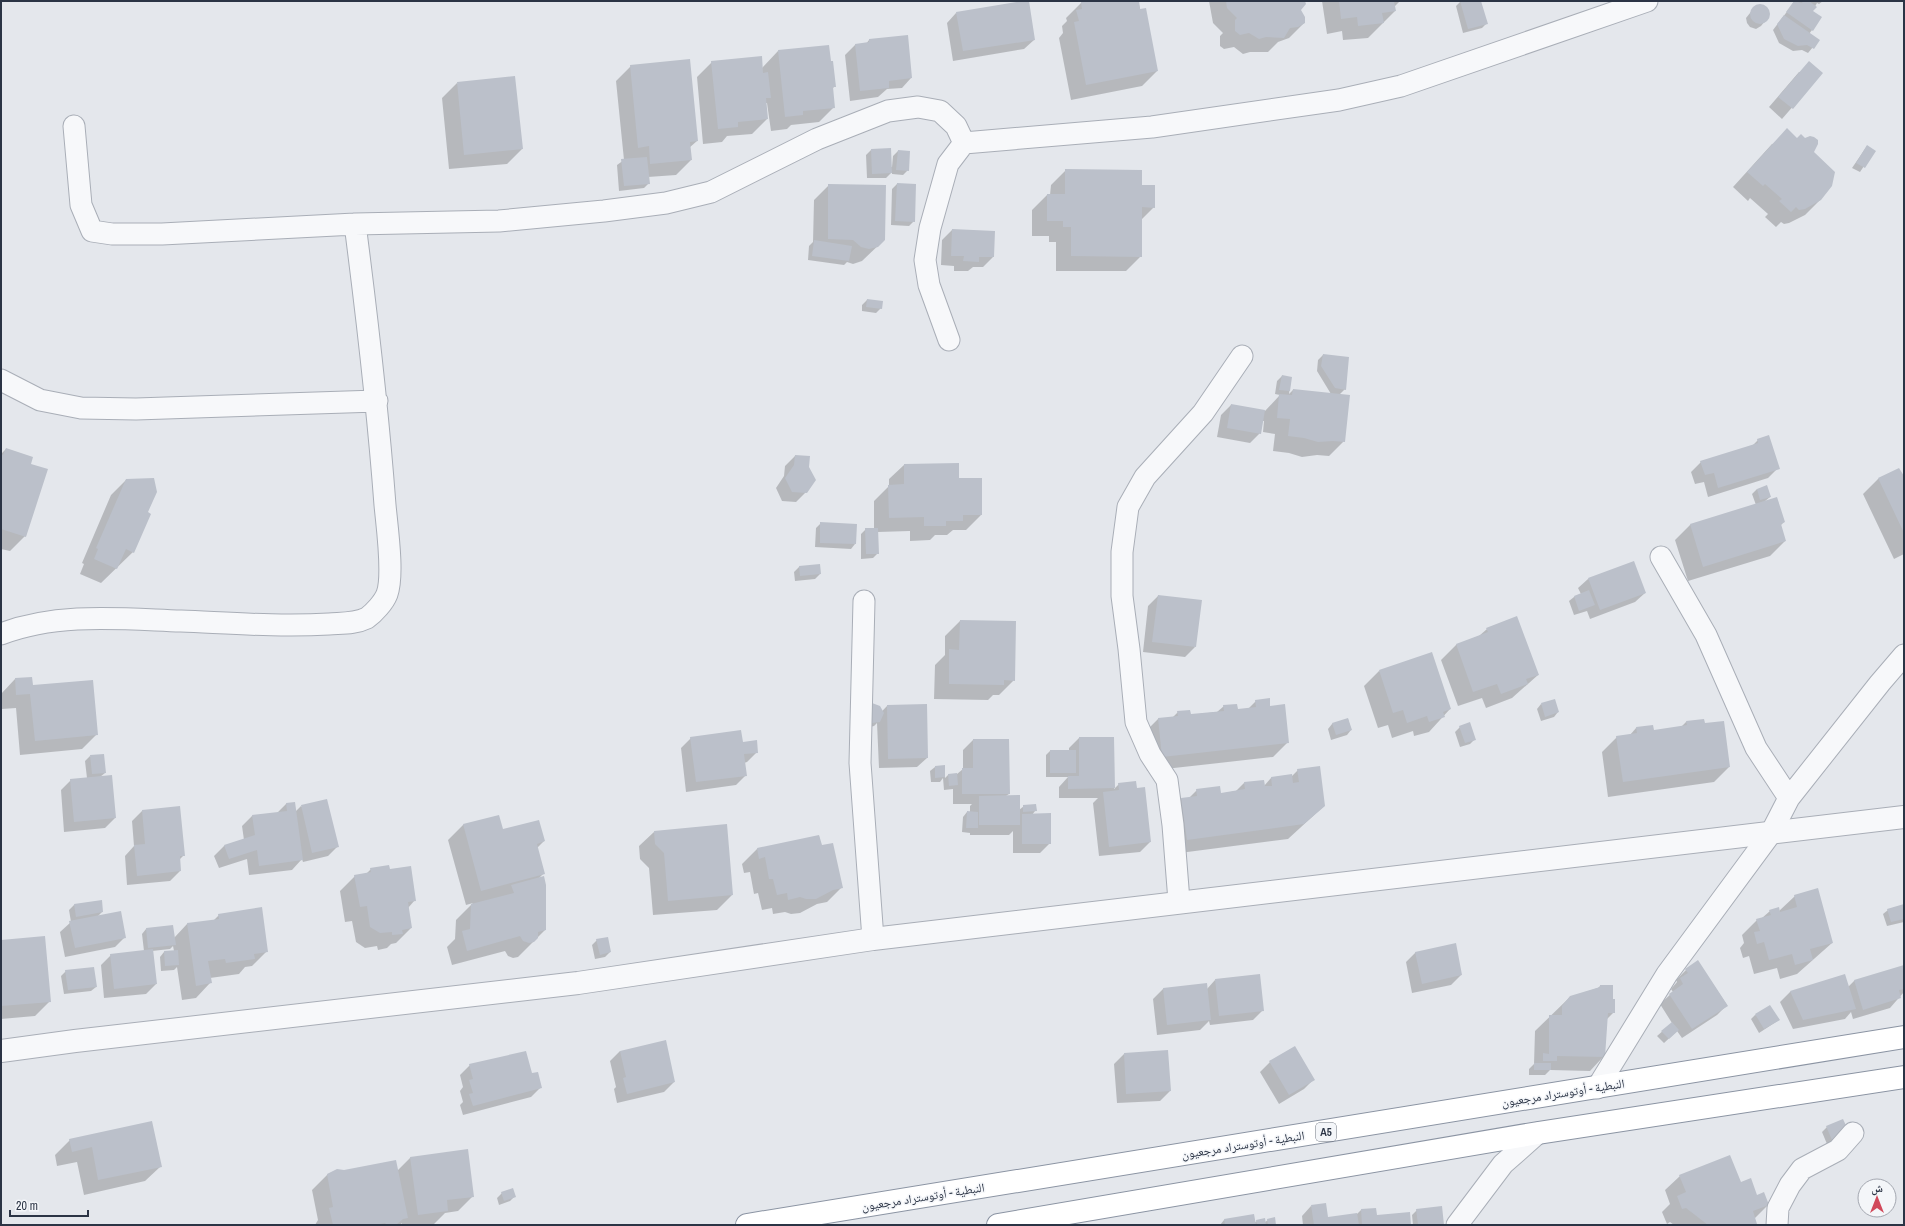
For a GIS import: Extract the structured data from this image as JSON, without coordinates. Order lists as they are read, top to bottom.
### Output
{
  "streets": {
    "highway": ["النبطية - أوتوستراد مرجعيون", "A5"]
  },
  "scale_bar": "20 m",
  "north": "top"
}
